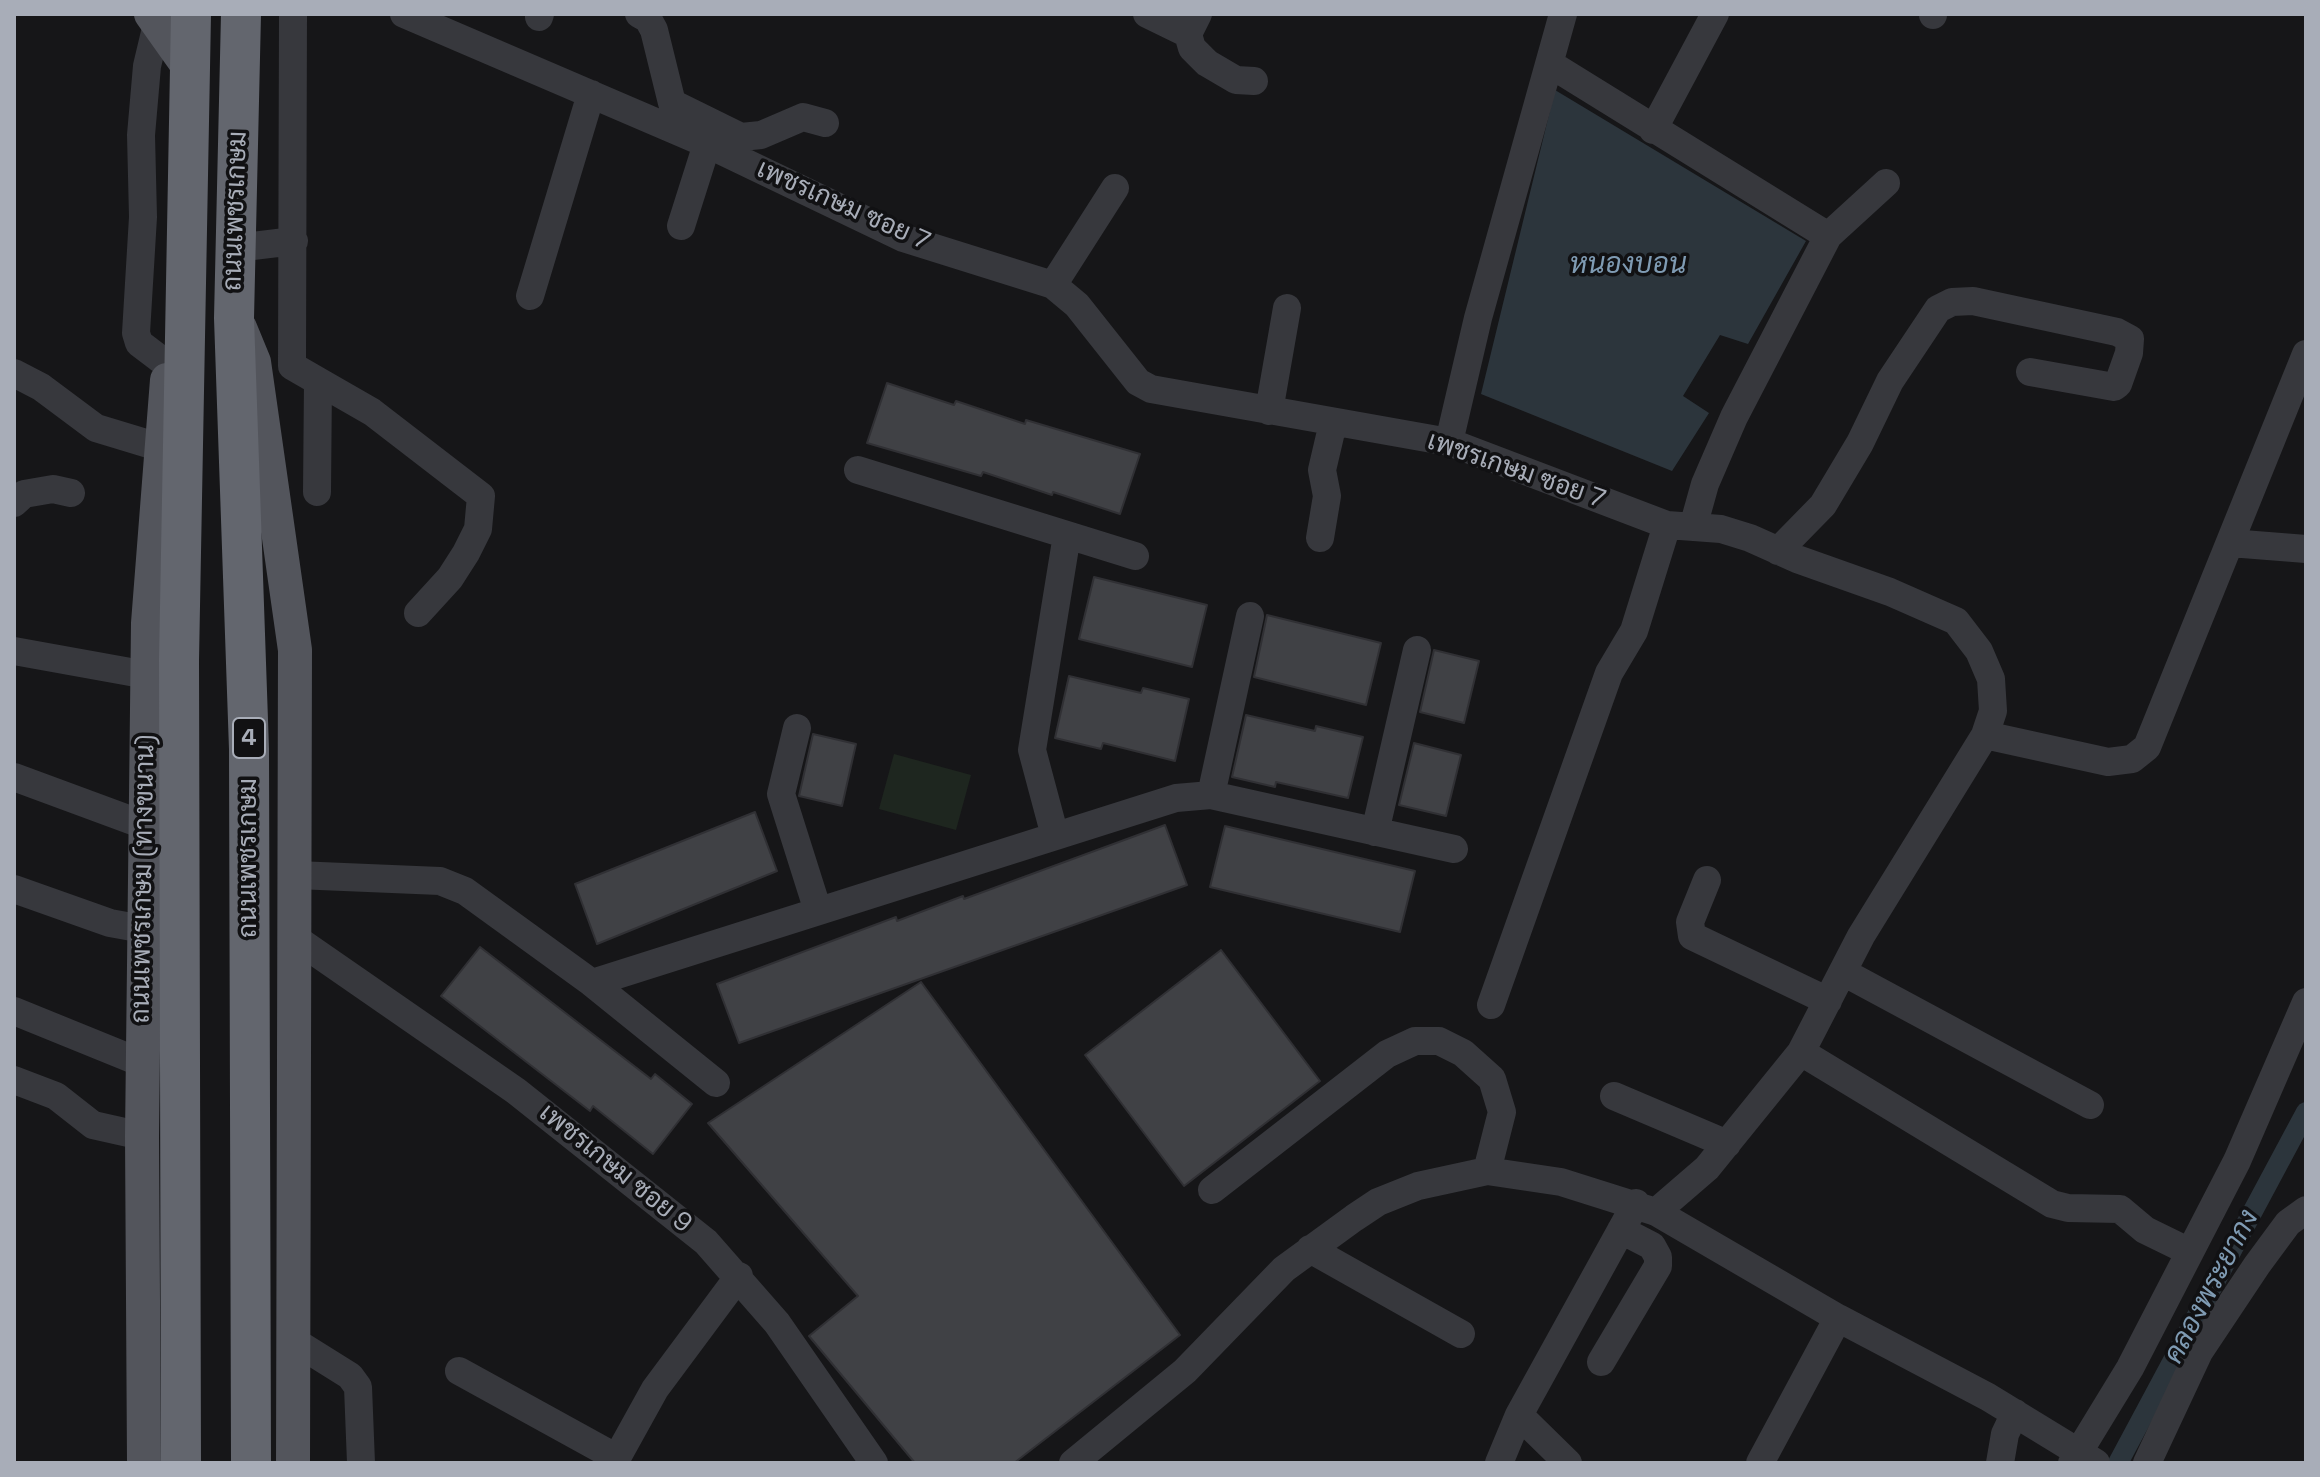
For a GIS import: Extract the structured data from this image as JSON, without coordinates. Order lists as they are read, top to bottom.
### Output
{
  "streets": {
    "highway": ["ถนนเพชรเกษม", "4"],
    "main road": ["ถนนเพชรเกษม (ทางขนาน)"],
    "street": ["เพชรเกษม ซอย 7", "เพชรเกษม ซอย 9"]
  },
  "crossings": [
    ["ถนนเพชรเกษม", "4"],
    ["ถนนเพชรเกษม", "ถนนเพชรเกษม (ทางขนาน)"],
    ["4", "เพชรเกษม ซอย 9"]
  ],
  "water": ["หนองบอน", "คลองพระยากง"]
}
